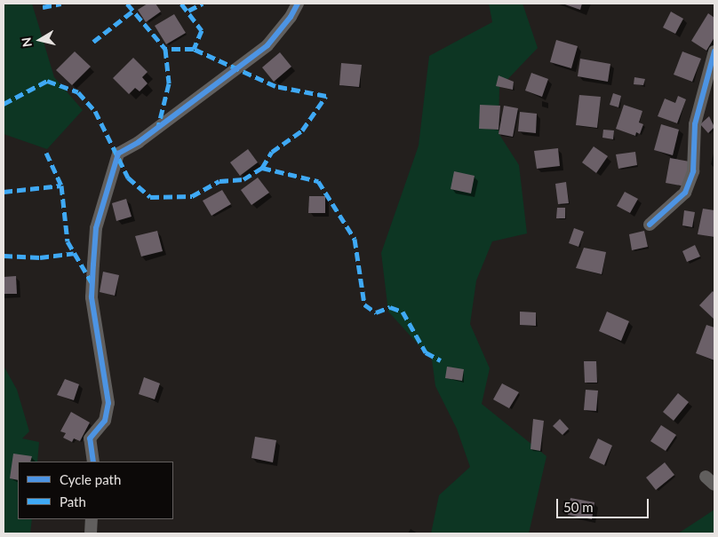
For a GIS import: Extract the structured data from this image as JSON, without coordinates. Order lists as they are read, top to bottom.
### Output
{
  "legend": ["Cycle path", "Path"],
  "scale_bar": "50 m",
  "north": "left"
}
